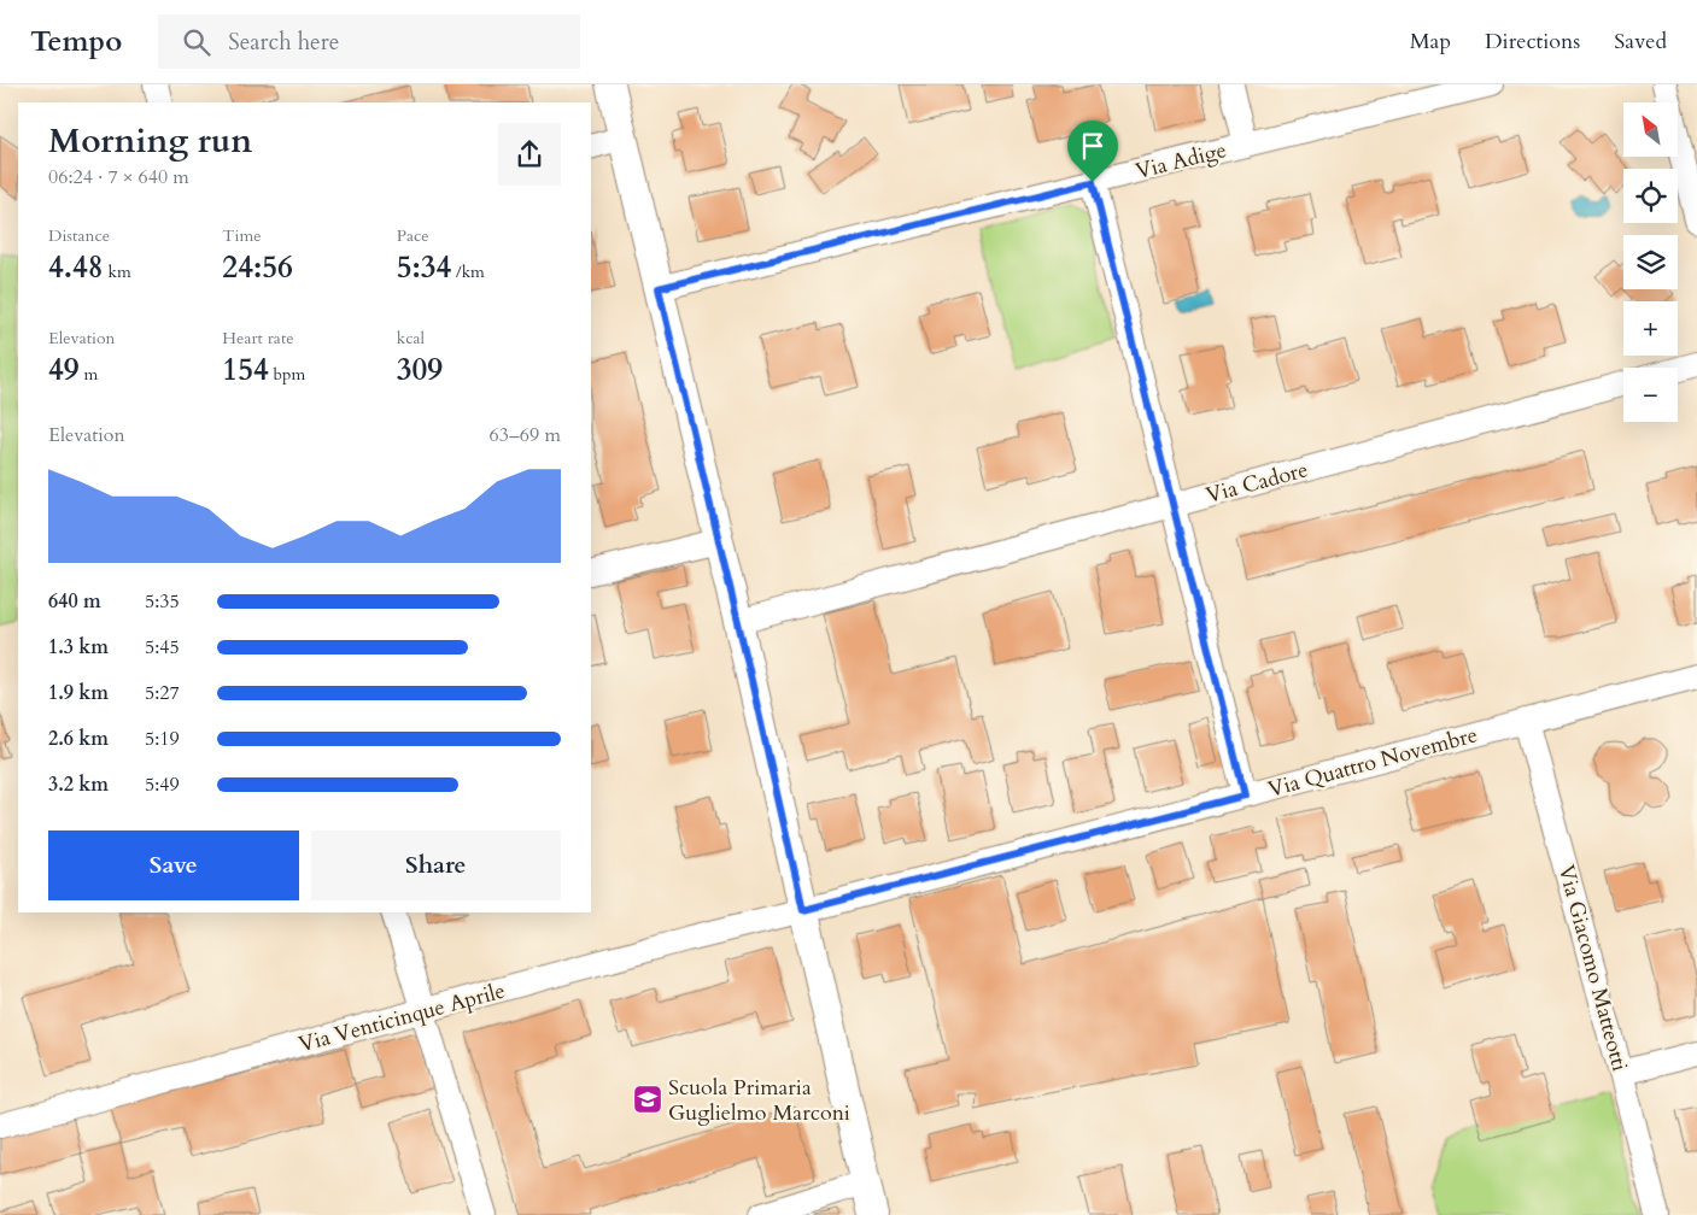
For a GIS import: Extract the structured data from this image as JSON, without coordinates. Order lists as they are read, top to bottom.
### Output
{
  "streets": {
    "street": [
      "Via Adige",
      "Via Cadore",
      "Via Quattro Novembre",
      "Via Giacomo Matteotti",
      "Via Venticinque Aprile"
    ]
  },
  "crossings": [
    ["Via Quattro Novembre", "Via Giacomo Matteotti"],
    ["Via Quattro Novembre", "Via Venticinque Aprile"]
  ],
  "places": {
    "school or university": ["Scuola Primaria Guglielmo Marconi"]
  },
  "north": "top left",
  "page": {
    "header": "Tempo",
    "search": "Search here",
    "nav": ["Map", "Directions", "Saved"],
    "map_buttons": ["+", "−"],
    "heading": ["Morning run", "06:24 · 7 × 640 m"],
    "stats": [
      ["Distance", "4.48 km"],
      ["Time", "24:56"],
      ["Pace", "5:34 /km"],
      ["Elevation", "49 m"],
      ["Heart rate", "154 bpm"],
      ["kcal", "309"]
    ],
    "chart": ["Elevation", "63–69 m"],
    "list": [
      {
        "name": "640 m",
        "note": "5:35"
      },
      {
        "name": "1.3 km",
        "note": "5:45"
      },
      {
        "name": "1.9 km",
        "note": "5:27"
      },
      {
        "name": "2.6 km",
        "note": "5:19"
      },
      {
        "name": "3.2 km",
        "note": "5:49"
      }
    ],
    "buttons": ["Save", "Share"]
  }
}
